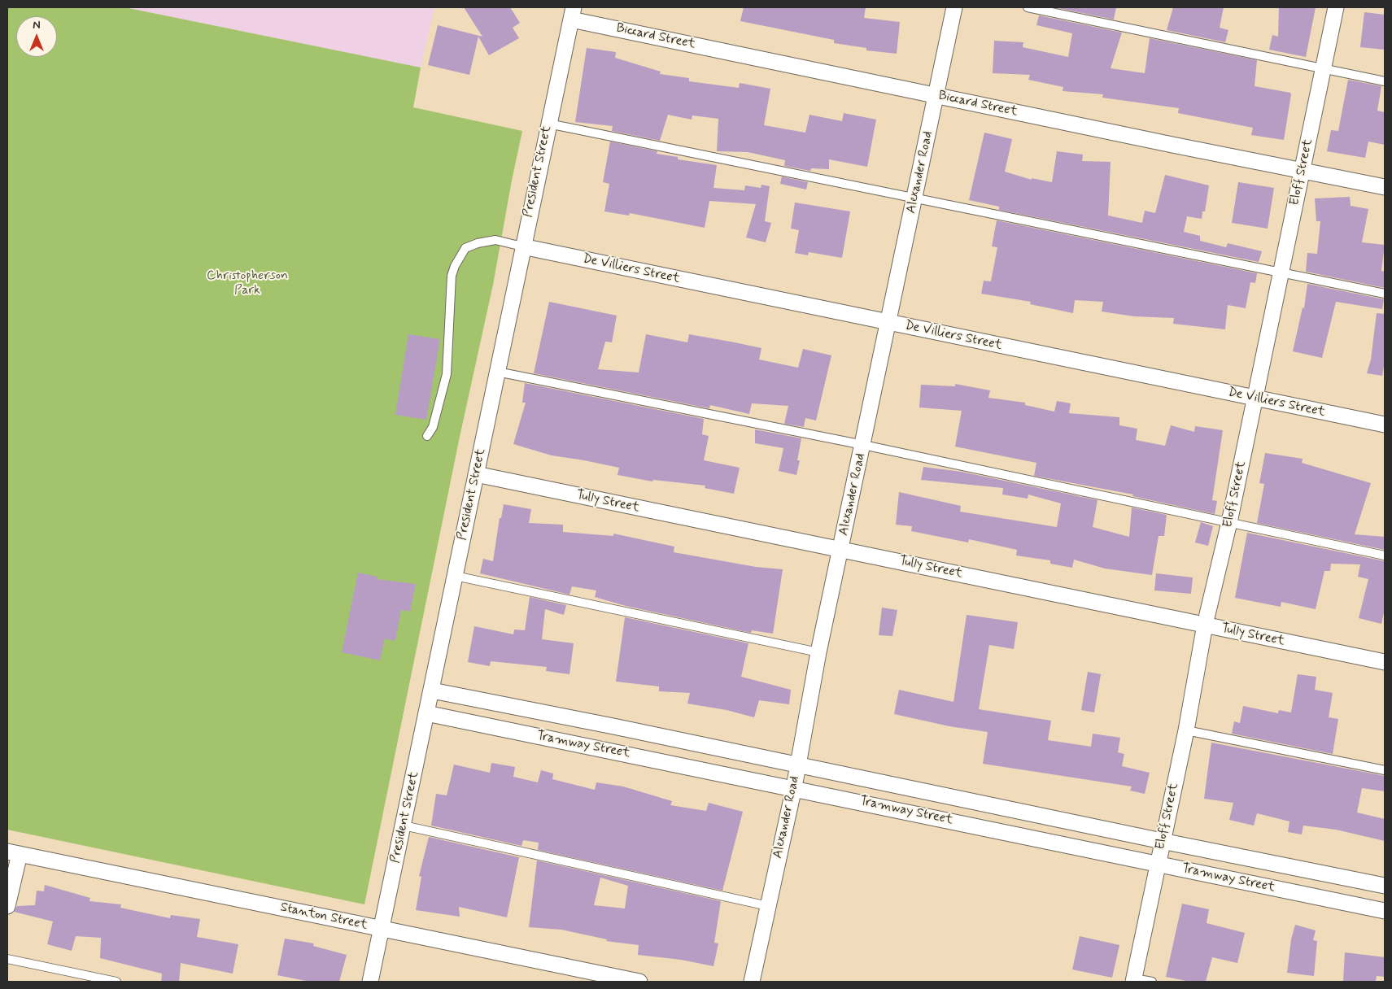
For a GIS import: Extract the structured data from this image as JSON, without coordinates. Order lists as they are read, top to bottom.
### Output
{
  "streets": {
    "street": [
      "Biccard Street",
      "President Street",
      "Alexander Road",
      "Eloff Street",
      "De Villiers Street",
      "Tully Street",
      "Tramway Street",
      "Stanton Street"
    ]
  },
  "crossings": [
    ["Biccard Street", "President Street"],
    ["Biccard Street", "Alexander Road"],
    ["Biccard Street", "Eloff Street"],
    ["President Street", "De Villiers Street"],
    ["President Street", "Tully Street"],
    ["President Street", "Tramway Street"],
    ["President Street", "Stanton Street"],
    ["Alexander Road", "De Villiers Street"],
    ["Alexander Road", "Tully Street"],
    ["Alexander Road", "Tramway Street"],
    ["Eloff Street", "De Villiers Street"],
    ["Eloff Street", "Tully Street"],
    ["Eloff Street", "Tramway Street"]
  ],
  "parks": ["Christopherson Park"],
  "north": "top"
}
